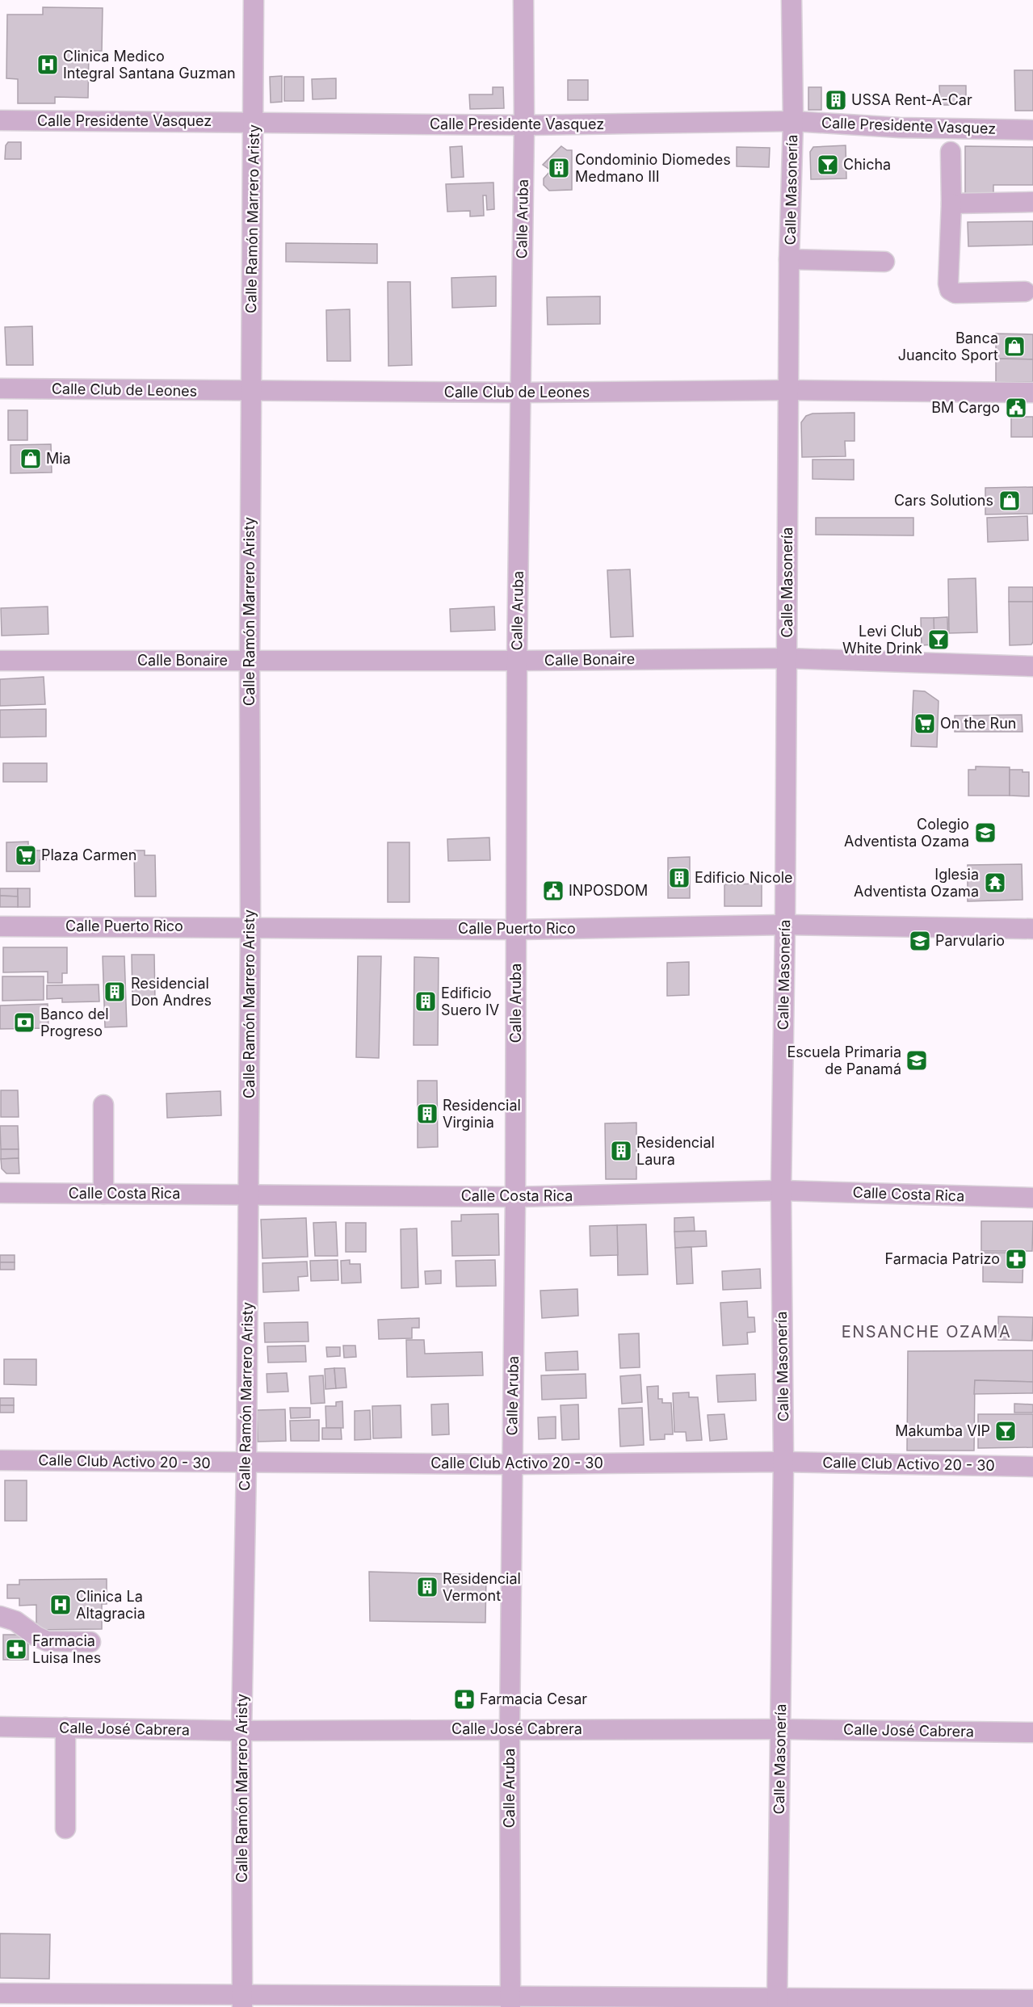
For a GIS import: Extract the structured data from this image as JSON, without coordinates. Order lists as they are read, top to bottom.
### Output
{
  "streets": {
    "street": [
      "Calle Presidente Vasquez",
      "Calle Masonería",
      "Calle Ramón Marrero Aristy",
      "Calle Aruba",
      "Calle Club de Leones",
      "Calle Bonaire",
      "Calle Puerto Rico",
      "Calle Costa Rica",
      "Calle Club Activo 20 - 30",
      "Calle José Cabrera"
    ]
  },
  "crossings": [
    ["Calle Presidente Vasquez", "Calle Masonería"],
    ["Calle Presidente Vasquez", "Calle Ramón Marrero Aristy"],
    ["Calle Presidente Vasquez", "Calle Aruba"],
    ["Calle Masonería", "Calle Club de Leones"],
    ["Calle Masonería", "Calle Bonaire"],
    ["Calle Masonería", "Calle Puerto Rico"],
    ["Calle Masonería", "Calle Costa Rica"],
    ["Calle Masonería", "Calle Club Activo 20 - 30"],
    ["Calle Masonería", "Calle José Cabrera"],
    ["Calle Ramón Marrero Aristy", "Calle Club de Leones"],
    ["Calle Ramón Marrero Aristy", "Calle Bonaire"],
    ["Calle Ramón Marrero Aristy", "Calle Puerto Rico"],
    ["Calle Ramón Marrero Aristy", "Calle Costa Rica"],
    ["Calle Ramón Marrero Aristy", "Calle Club Activo 20 - 30"],
    ["Calle Ramón Marrero Aristy", "Calle José Cabrera"],
    ["Calle Aruba", "Calle Club de Leones"],
    ["Calle Aruba", "Calle Bonaire"],
    ["Calle Aruba", "Calle Puerto Rico"],
    ["Calle Aruba", "Calle Costa Rica"],
    ["Calle Aruba", "Calle Club Activo 20 - 30"],
    ["Calle Aruba", "Calle José Cabrera"]
  ],
  "districts": ["ENSANCHE OZAMA"],
  "places": {
    "hospital": ["Clinica Medico Integral Santana Guzman", "Clinica La Altagracia"],
    "building": [
      "USSA Rent-A-Car",
      "Condominio Diomedes Medmano III",
      "Edificio Nicole",
      "Residencial Don Andres",
      "Edificio Suero IV",
      "Residencial Virginia",
      "Residencial Laura",
      "Residencial Vermont"
    ],
    "bar": ["Chicha", "Levi Club White Drink", "Makumba VIP"],
    "shop": ["Banca Juancito Sport", "Mia", "Cars Solutions"],
    "public building": ["BM Cargo", "INPOSDOM"],
    "supermarket": ["On the Run", "Plaza Carmen"],
    "school or university": ["Colegio Adventista Ozama", "Parvulario", "Escuela Primaria de Panamá"],
    "temple": ["Iglesia Adventista Ozama"],
    "bank": ["Banco del Progreso"],
    "pharmacy": ["Farmacia Patrizo", "Farmacia Luisa Ines", "Farmacia Cesar"]
  }
}
